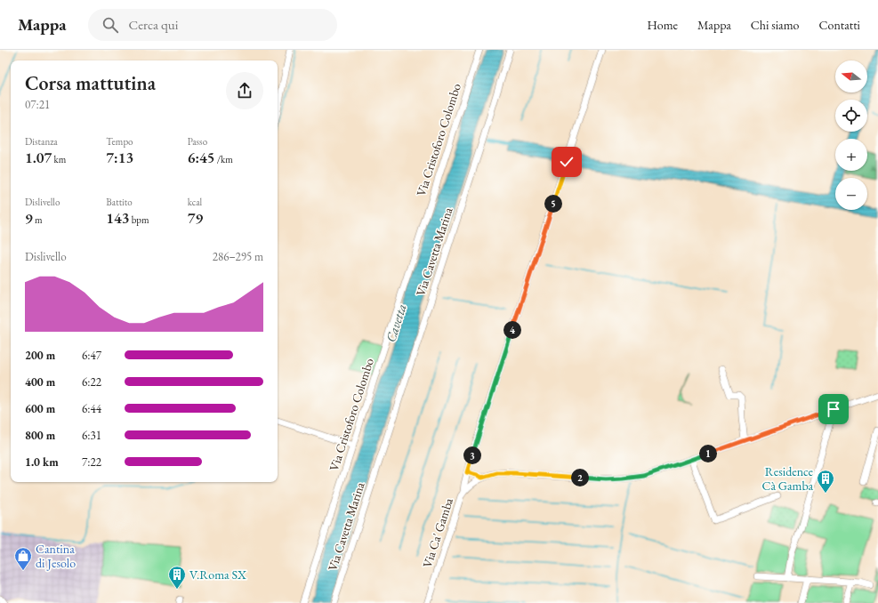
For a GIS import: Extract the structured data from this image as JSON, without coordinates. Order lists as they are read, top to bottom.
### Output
{
  "streets": {
    "street": ["Via Cristoforo Colombo", "Via Cavetta Marina", "Via Ca' Gamba"]
  },
  "water": ["Cavetta"],
  "places": {
    "building": ["Residence Cà Gamba", "V.Roma SX"],
    "shop": ["Cantina di Jesolo"]
  },
  "north": "left",
  "page": {
    "header": "Mappa",
    "search": "Cerca qui",
    "nav": [
      "Home",
      "Mappa",
      "Chi siamo",
      "Contatti"
    ],
    "map_buttons": ["+", "−"],
    "heading": ["Corsa mattutina", "07:21"],
    "stats": [
      ["Distanza", "1.07 km"],
      ["Tempo", "7:13"],
      ["Passo", "6:45 /km"],
      ["Dislivello", "9 m"],
      ["Battito", "143 bpm"],
      ["kcal", "79"]
    ],
    "pins": [
      "5",
      "4",
      "1",
      "3",
      "2"
    ],
    "chart": ["Dislivello", "286–295 m"],
    "list": [
      {
        "name": "200 m",
        "note": "6:47"
      },
      {
        "name": "400 m",
        "note": "6:22"
      },
      {
        "name": "600 m",
        "note": "6:44"
      },
      {
        "name": "800 m",
        "note": "6:31"
      },
      {
        "name": "1.0 km",
        "note": "7:22"
      }
    ]
  }
}
